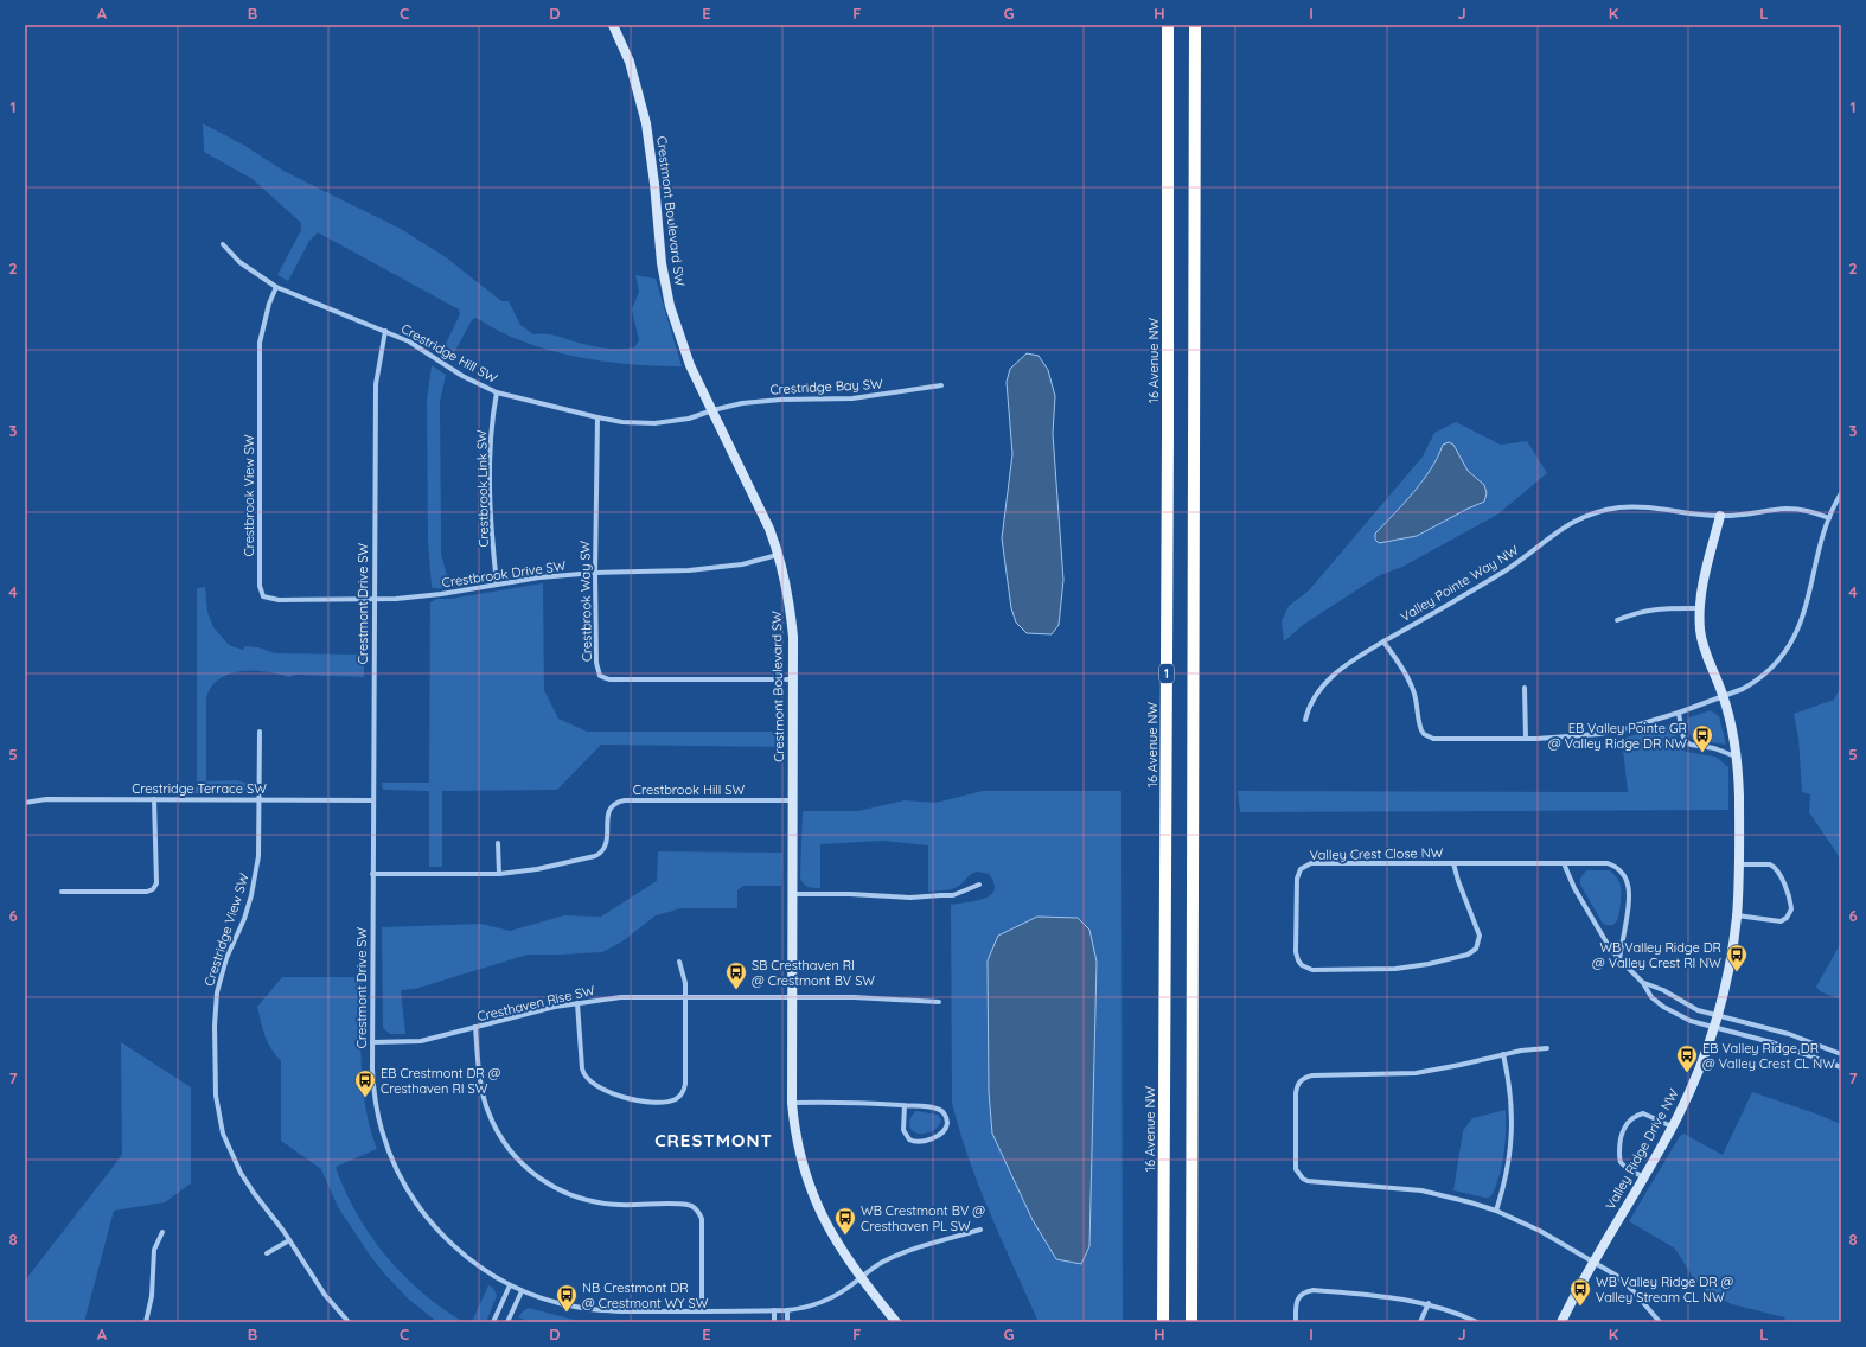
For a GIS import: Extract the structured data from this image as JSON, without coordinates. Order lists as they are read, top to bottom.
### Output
{
  "streets": {
    "highway": ["16 Avenue NW", "1"],
    "street": [
      "Crestmont Boulevard SW",
      "Crestridge Hill SW",
      "Crestridge Bay SW",
      "Crestbrook Link SW",
      "Crestbrook View SW",
      "Crestbrook Drive SW",
      "Valley Pointe Way NW",
      "Crestbrook Way SW",
      "Crestmont Drive SW",
      "Crestridge Terrace SW",
      "Crestbrook Hill SW",
      "Valley Crest Close NW",
      "Crestridge View SW",
      "Cresthaven Rise SW",
      "Valley Ridge Drive NW"
    ]
  },
  "crossings": [
    ["Crestmont Boulevard SW", "Crestridge Hill SW"],
    ["Crestmont Boulevard SW", "Crestridge Bay SW"],
    ["Crestmont Boulevard SW", "Crestbrook Drive SW"],
    ["Crestmont Boulevard SW", "Crestbrook Way SW"],
    ["Crestmont Boulevard SW", "Crestmont Drive SW"],
    ["Crestmont Boulevard SW", "Crestbrook Hill SW"],
    ["Crestmont Boulevard SW", "Cresthaven Rise SW"],
    ["Crestridge Hill SW", "Crestridge Bay SW"],
    ["Crestridge Hill SW", "Crestbrook Link SW"],
    ["Crestridge Hill SW", "Crestbrook View SW"],
    ["Crestridge Hill SW", "Crestbrook Way SW"],
    ["Crestridge Hill SW", "Crestmont Drive SW"],
    ["Crestbrook Link SW", "Crestbrook Drive SW"],
    ["Crestbrook View SW", "Crestbrook Drive SW"],
    ["Crestbrook View SW", "Crestmont Drive SW"],
    ["Crestbrook Drive SW", "Crestbrook Way SW"],
    ["Crestbrook Drive SW", "Crestmont Drive SW"],
    ["Valley Pointe Way NW", "Valley Ridge Drive NW"],
    ["Crestmont Drive SW", "Crestridge Terrace SW"],
    ["Crestmont Drive SW", "Crestbrook Hill SW"],
    ["Crestmont Drive SW", "Cresthaven Rise SW"],
    ["Crestridge Terrace SW", "Crestridge View SW"]
  ],
  "districts": ["CRESTMONT"],
  "places": {
    "bus stop": [
      "EB Valley Pointe GR @ Valley Ridge DR NW",
      "WB Valley Ridge DR @ Valley Crest RI NW",
      "SB Cresthaven RI @ Crestmont BV SW",
      "EB Valley Ridge DR @ Valley Crest CL NW",
      "EB Crestmont DR @ Cresthaven RI SW",
      "WB Crestmont BV @ Cresthaven PL SW",
      "WB Valley Ridge DR @ Valley Stream CL NW",
      "NB Crestmont DR @ Crestmont WY SW"
    ]
  },
  "grid": {
    "columns": [
      "A",
      "B",
      "C",
      "D",
      "E",
      "F",
      "G",
      "H",
      "I",
      "J",
      "K",
      "L"
    ],
    "rows": [
      "1",
      "2",
      "3",
      "4",
      "5",
      "6",
      "7",
      "8"
    ]
  }
}
